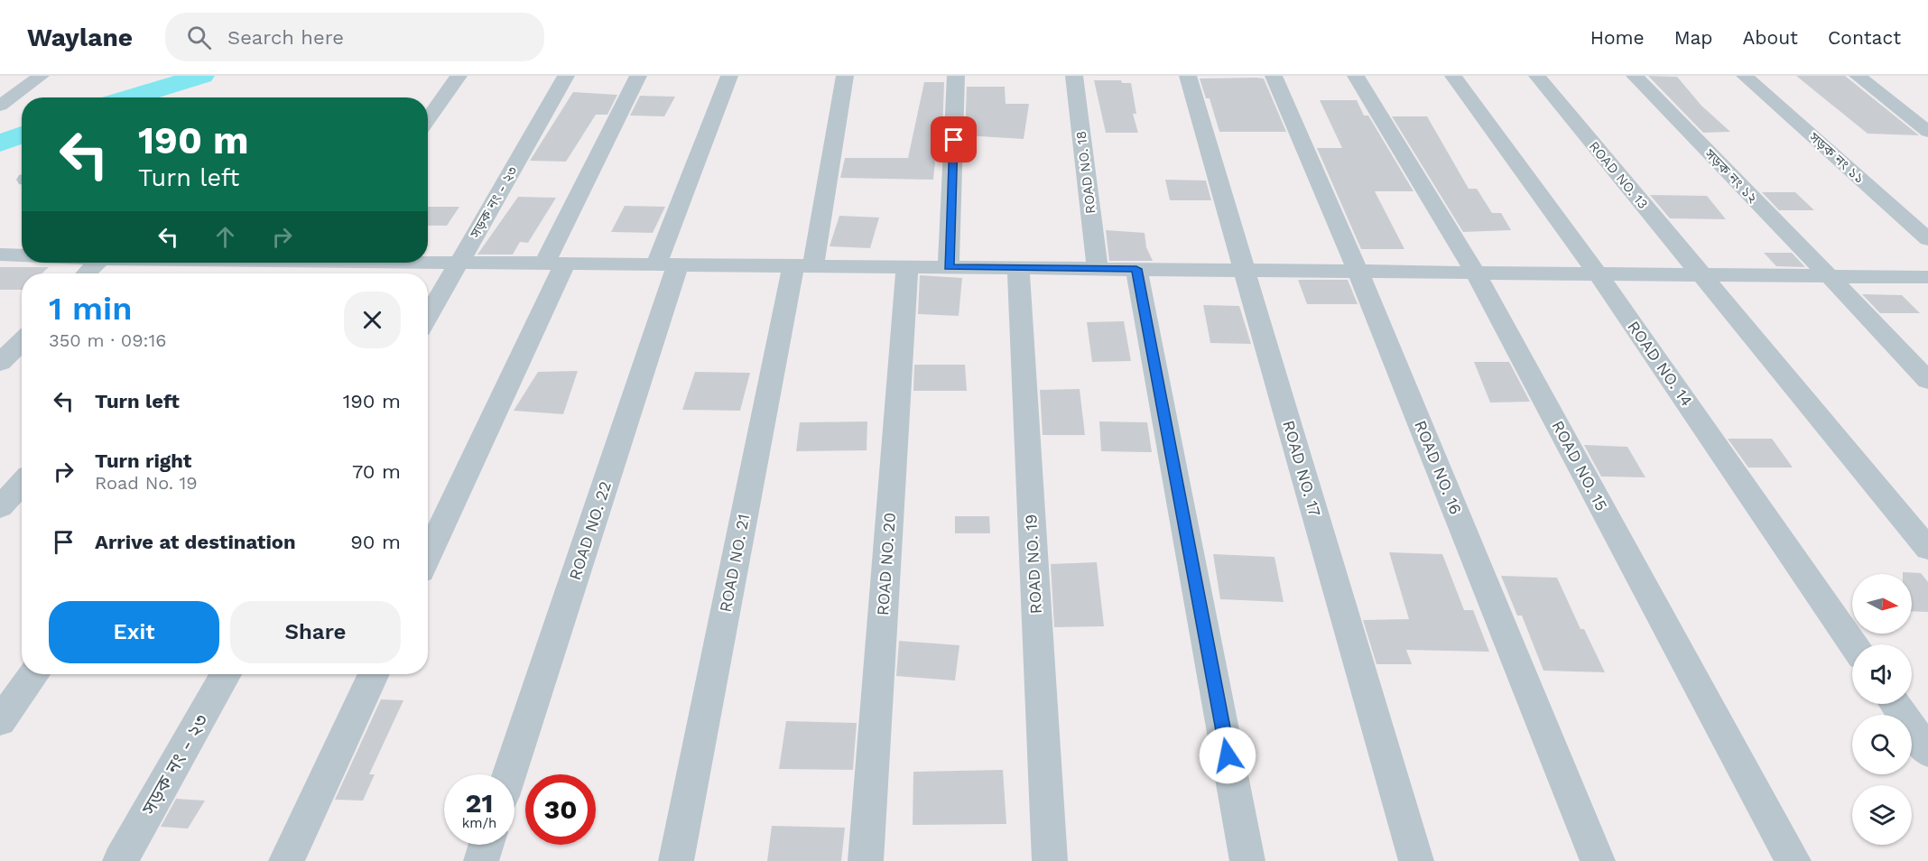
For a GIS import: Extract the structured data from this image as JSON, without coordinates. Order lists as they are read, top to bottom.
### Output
{
  "streets": {
    "street": [
      "সড়ক নং ১১",
      "ROAD NO. 18",
      "ROAD NO. 13",
      "সড়ক নং ১২",
      "সড়ক নং - ২৩",
      "ROAD NO. 14",
      "ROAD NO. 15",
      "ROAD NO. 16",
      "ROAD NO. 17",
      "ROAD NO. 22",
      "ROAD NO. 21",
      "ROAD NO. 20",
      "ROAD NO. 19"
    ]
  },
  "north": "right",
  "page": {
    "header": "Waylane",
    "search": "Search here",
    "nav": [
      "Home",
      "Map",
      "About",
      "Contact"
    ],
    "turn": ["190 m", "Turn left"],
    "heading": ["1 min", "350 m · 09:16"],
    "list": [
      {
        "name": "Turn left",
        "value": "190 m"
      },
      {
        "name": "Turn right",
        "note": "Road No. 19",
        "value": "70 m"
      },
      {
        "name": "Arrive at destination",
        "value": "90 m"
      }
    ],
    "buttons": ["Exit", "Share"],
    "speed": "21 km/h",
    "limit": "30"
  }
}
